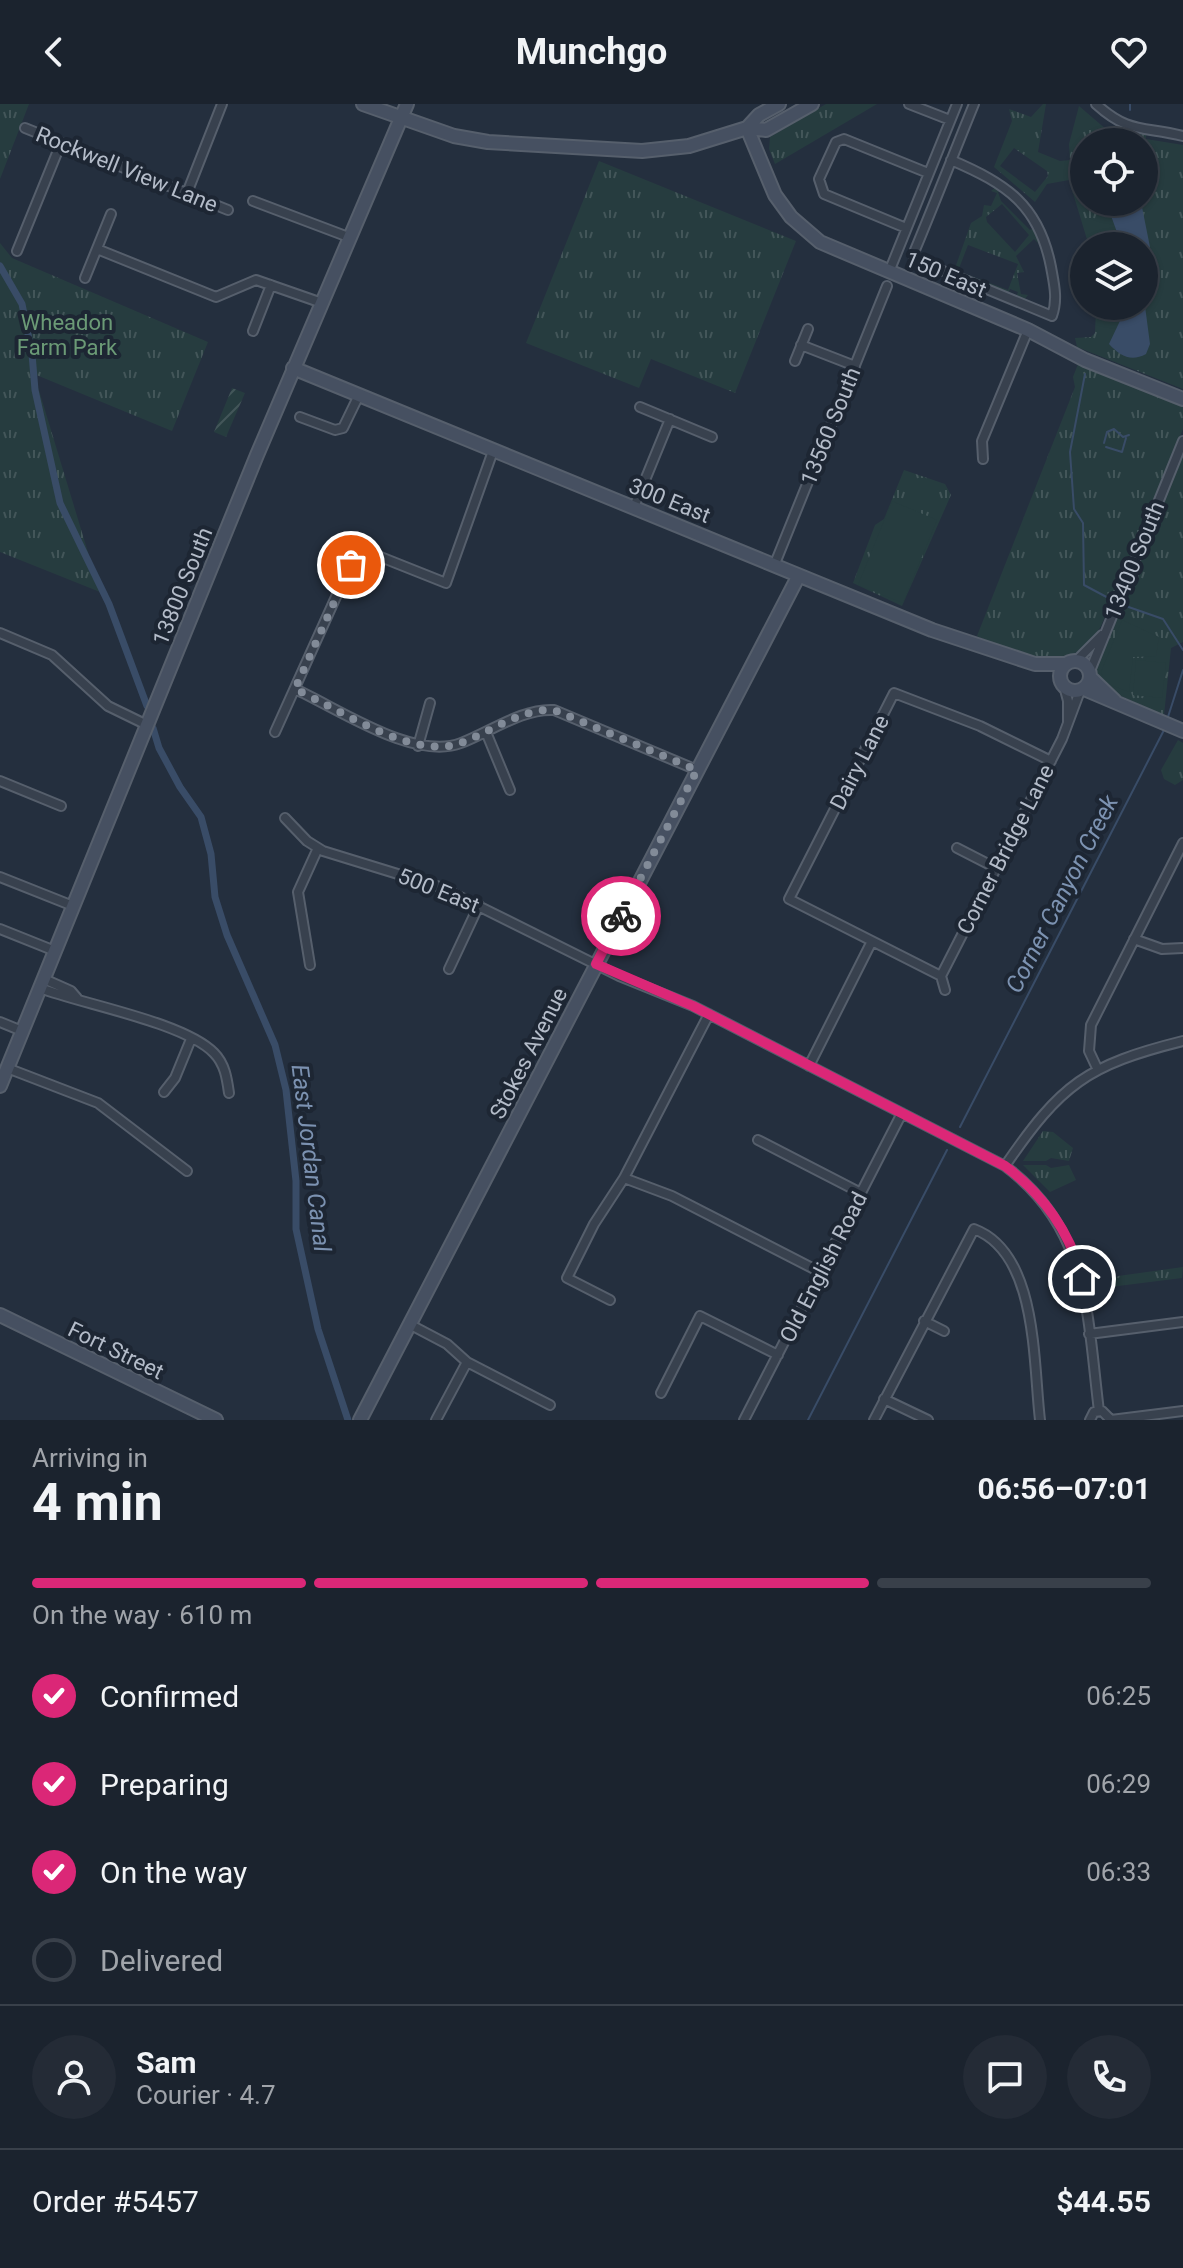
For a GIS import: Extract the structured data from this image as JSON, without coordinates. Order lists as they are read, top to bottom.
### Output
{
  "streets": {
    "main road": [
      "150 East",
      "300 East",
      "13800 South",
      "Stokes Avenue",
      "Fort Street"
    ],
    "street": [
      "Rockwell View Lane",
      "13560 South",
      "13400 South",
      "Dairy Lane",
      "Corner Bridge Lane",
      "500 East",
      "Old English Road"
    ]
  },
  "crossings": [
    ["13560 South", "300 East"],
    ["300 East", "13400 South"],
    ["300 East", "13800 South"],
    ["300 East", "Corner Bridge Lane"],
    ["300 East", "Stokes Avenue"],
    ["13400 South", "Corner Bridge Lane"],
    ["Dairy Lane", "Corner Bridge Lane"],
    ["500 East", "Stokes Avenue"],
    ["500 East", "Old English Road"]
  ],
  "water": ["Corner Canyon Creek", "East Jordan Canal"],
  "parks": ["Wheadon Farm Park"],
  "page": {
    "header": "Munchgo",
    "heading": ["4 min", "Arriving in", "06:56–07:01"],
    "panel": [
      "Sam",
      "Courier · 4.7",
      "Order #5457",
      "$44.55"
    ],
    "bar": "On the way · 610 m",
    "list": [
      ["Confirmed", "06:25"],
      ["Preparing", "06:29"],
      ["On the way", "06:33"],
      "Delivered"
    ]
  }
}
